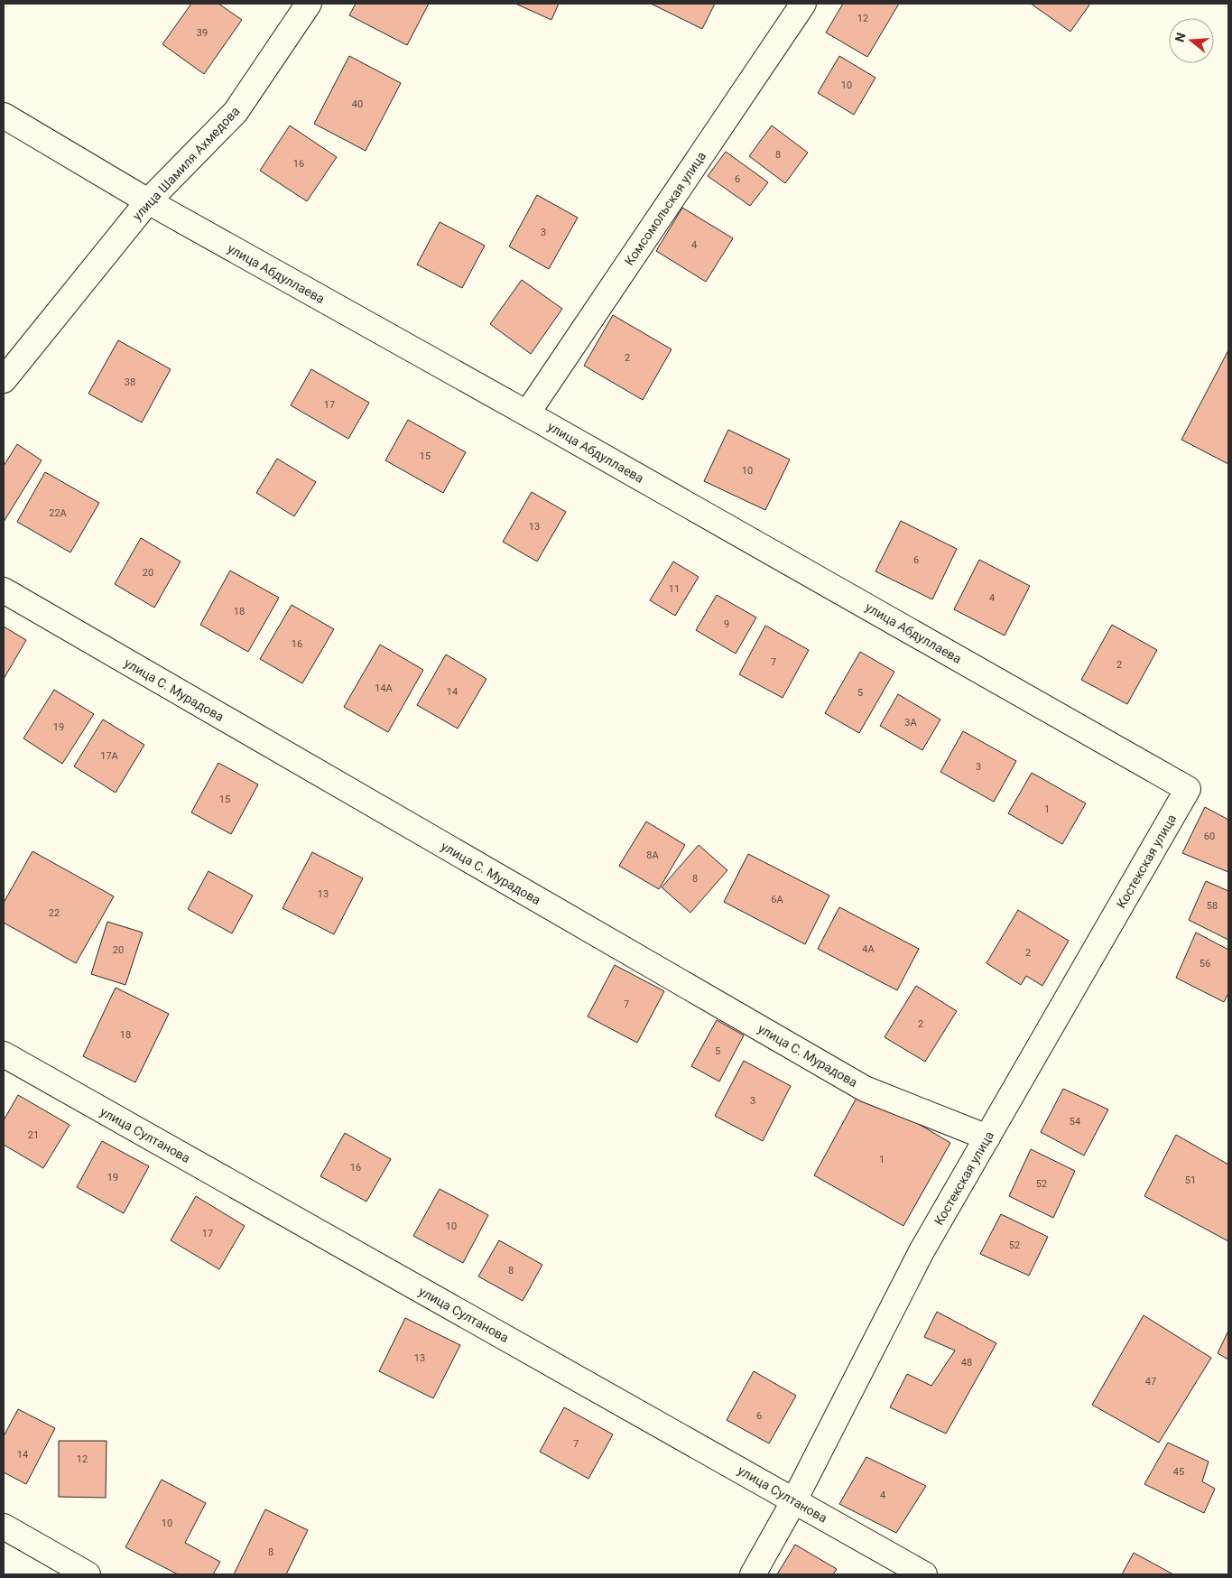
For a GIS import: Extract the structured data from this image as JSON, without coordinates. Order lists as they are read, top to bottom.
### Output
{
  "streets": {
    "street": [
      "улица Шамиля Ахмедова",
      "Комсомольская улица",
      "улица Абдуллаева",
      "улица С. Мурадова",
      "Костекская улица",
      "улица Султанова"
    ]
  },
  "crossings": [
    ["улица Шамиля Ахмедова", "улица Абдуллаева"],
    ["Комсомольская улица", "улица Абдуллаева"],
    ["улица Абдуллаева", "Костекская улица"],
    ["улица С. Мурадова", "Костекская улица"],
    ["Костекская улица", "улица Султанова"]
  ],
  "house_numbers": [
    "12",
    "39",
    "10",
    "40",
    "8",
    "16",
    "6",
    "3",
    "4",
    "2",
    "38",
    "17",
    "15",
    "10",
    "22А",
    "13",
    "6",
    "20",
    "11",
    "4",
    "18",
    "9",
    "16",
    "7",
    "2",
    "14А",
    "14",
    "5",
    "3А",
    "19",
    "17А",
    "3",
    "15",
    "1",
    "60",
    "8А",
    "8",
    "13",
    "6А",
    "58",
    "22",
    "4А",
    "20",
    "2",
    "56",
    "7",
    "2",
    "18",
    "5",
    "3",
    "54",
    "21",
    "1",
    "16",
    "19",
    "51",
    "52",
    "10",
    "17",
    "52",
    "8",
    "13",
    "48",
    "47",
    "6",
    "7",
    "14",
    "12",
    "45",
    "4",
    "10",
    "8"
  ],
  "north": "left"
}
